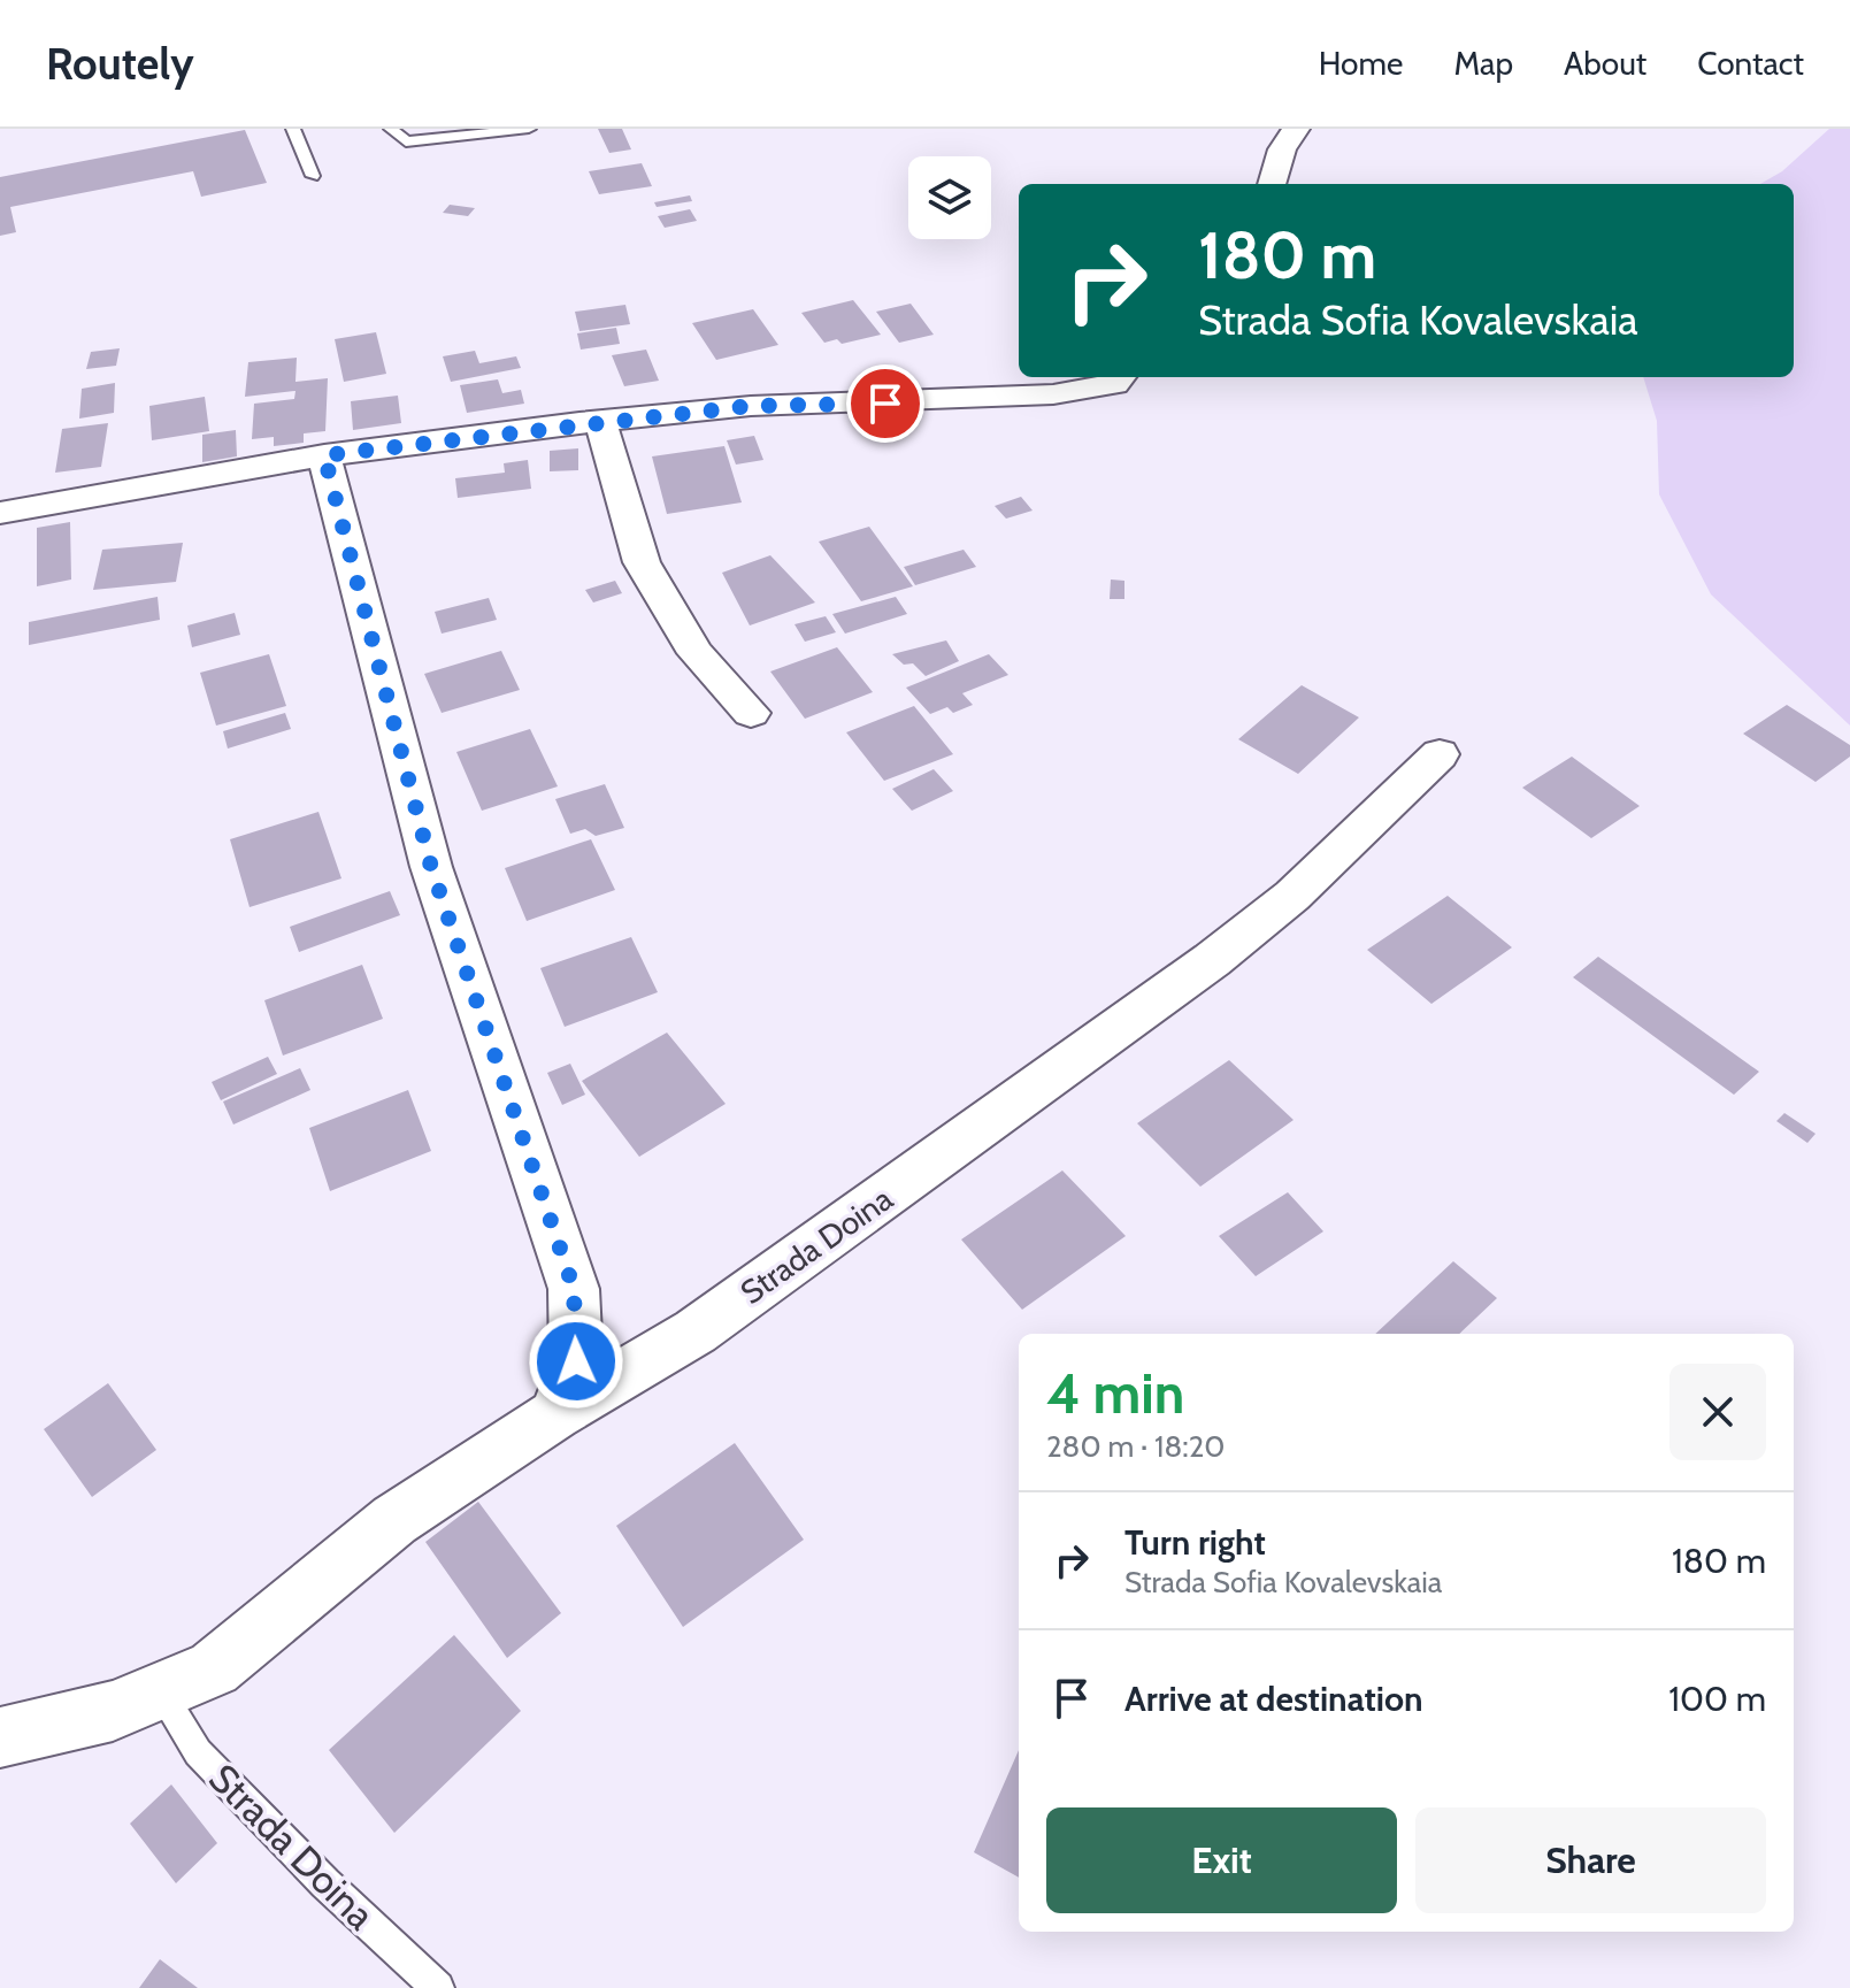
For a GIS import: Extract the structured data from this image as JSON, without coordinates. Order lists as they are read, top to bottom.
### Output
{
  "streets": {
    "street": ["Strada Doina"]
  },
  "page": {
    "header": "Routely",
    "nav": [
      "Home",
      "Map",
      "About",
      "Contact"
    ],
    "turn": ["180 m", "Strada Sofia Kovalevskaia"],
    "heading": ["4 min", "280 m · 18:20"],
    "list": [
      {
        "name": "Turn right",
        "note": "Strada Sofia Kovalevskaia",
        "value": "180 m"
      },
      {
        "name": "Arrive at destination",
        "value": "100 m"
      }
    ],
    "buttons": ["Exit", "Share"]
  }
}
